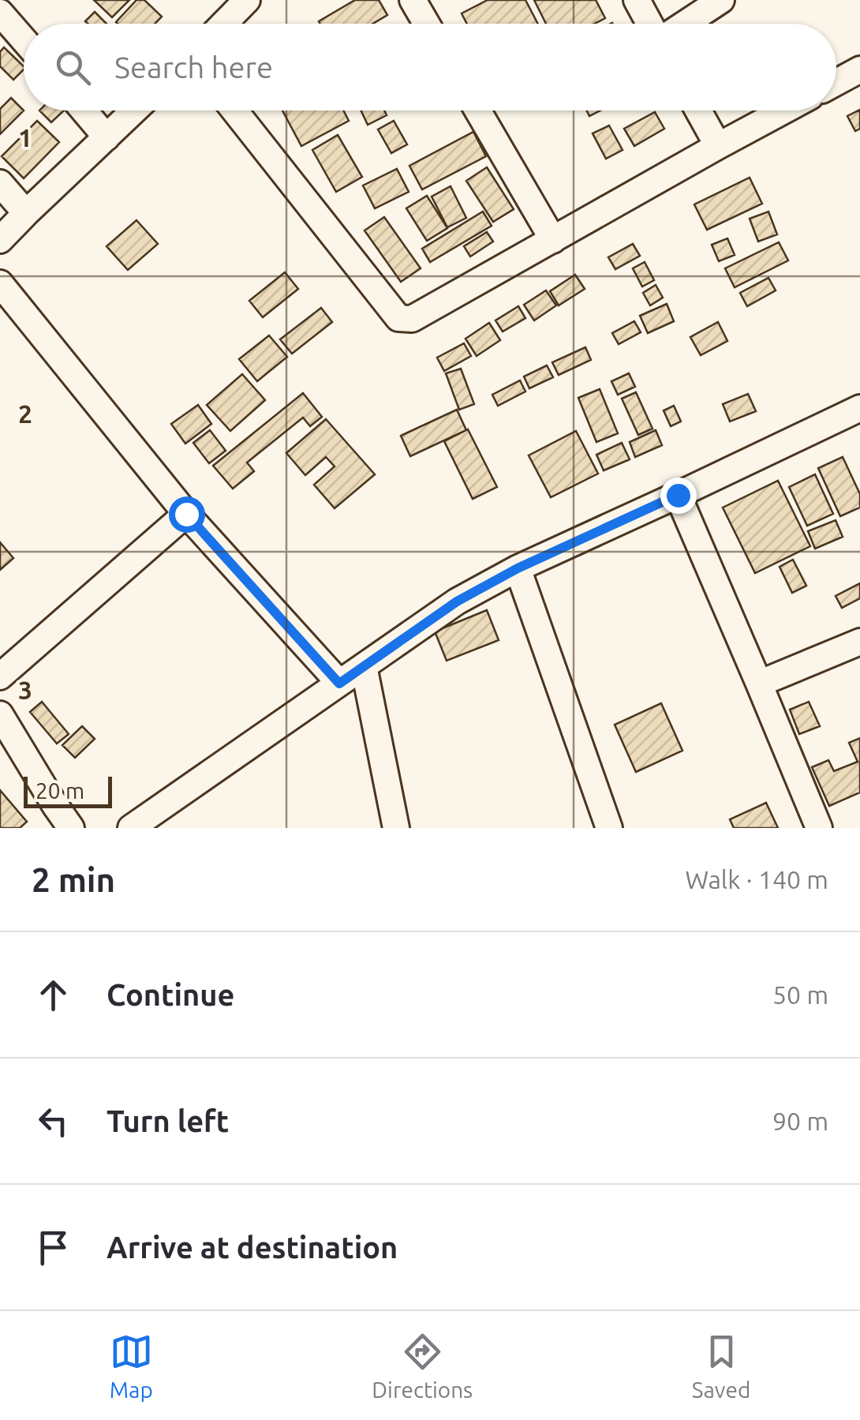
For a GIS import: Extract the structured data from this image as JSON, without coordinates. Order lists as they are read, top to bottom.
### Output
{
  "scale_bar": "20 m",
  "page": {
    "search": "Search here",
    "scale": "20 m",
    "heading": ["2 min", "Walk · 140 m"],
    "list": [
      ["Continue", "50 m"],
      ["Turn left", "90 m"],
      "Arrive at destination"
    ],
    "nav": ["Map", "Directions", "Saved"]
  },
  "grid": {
    "rows": ["1", "2", "3"]
  }
}
